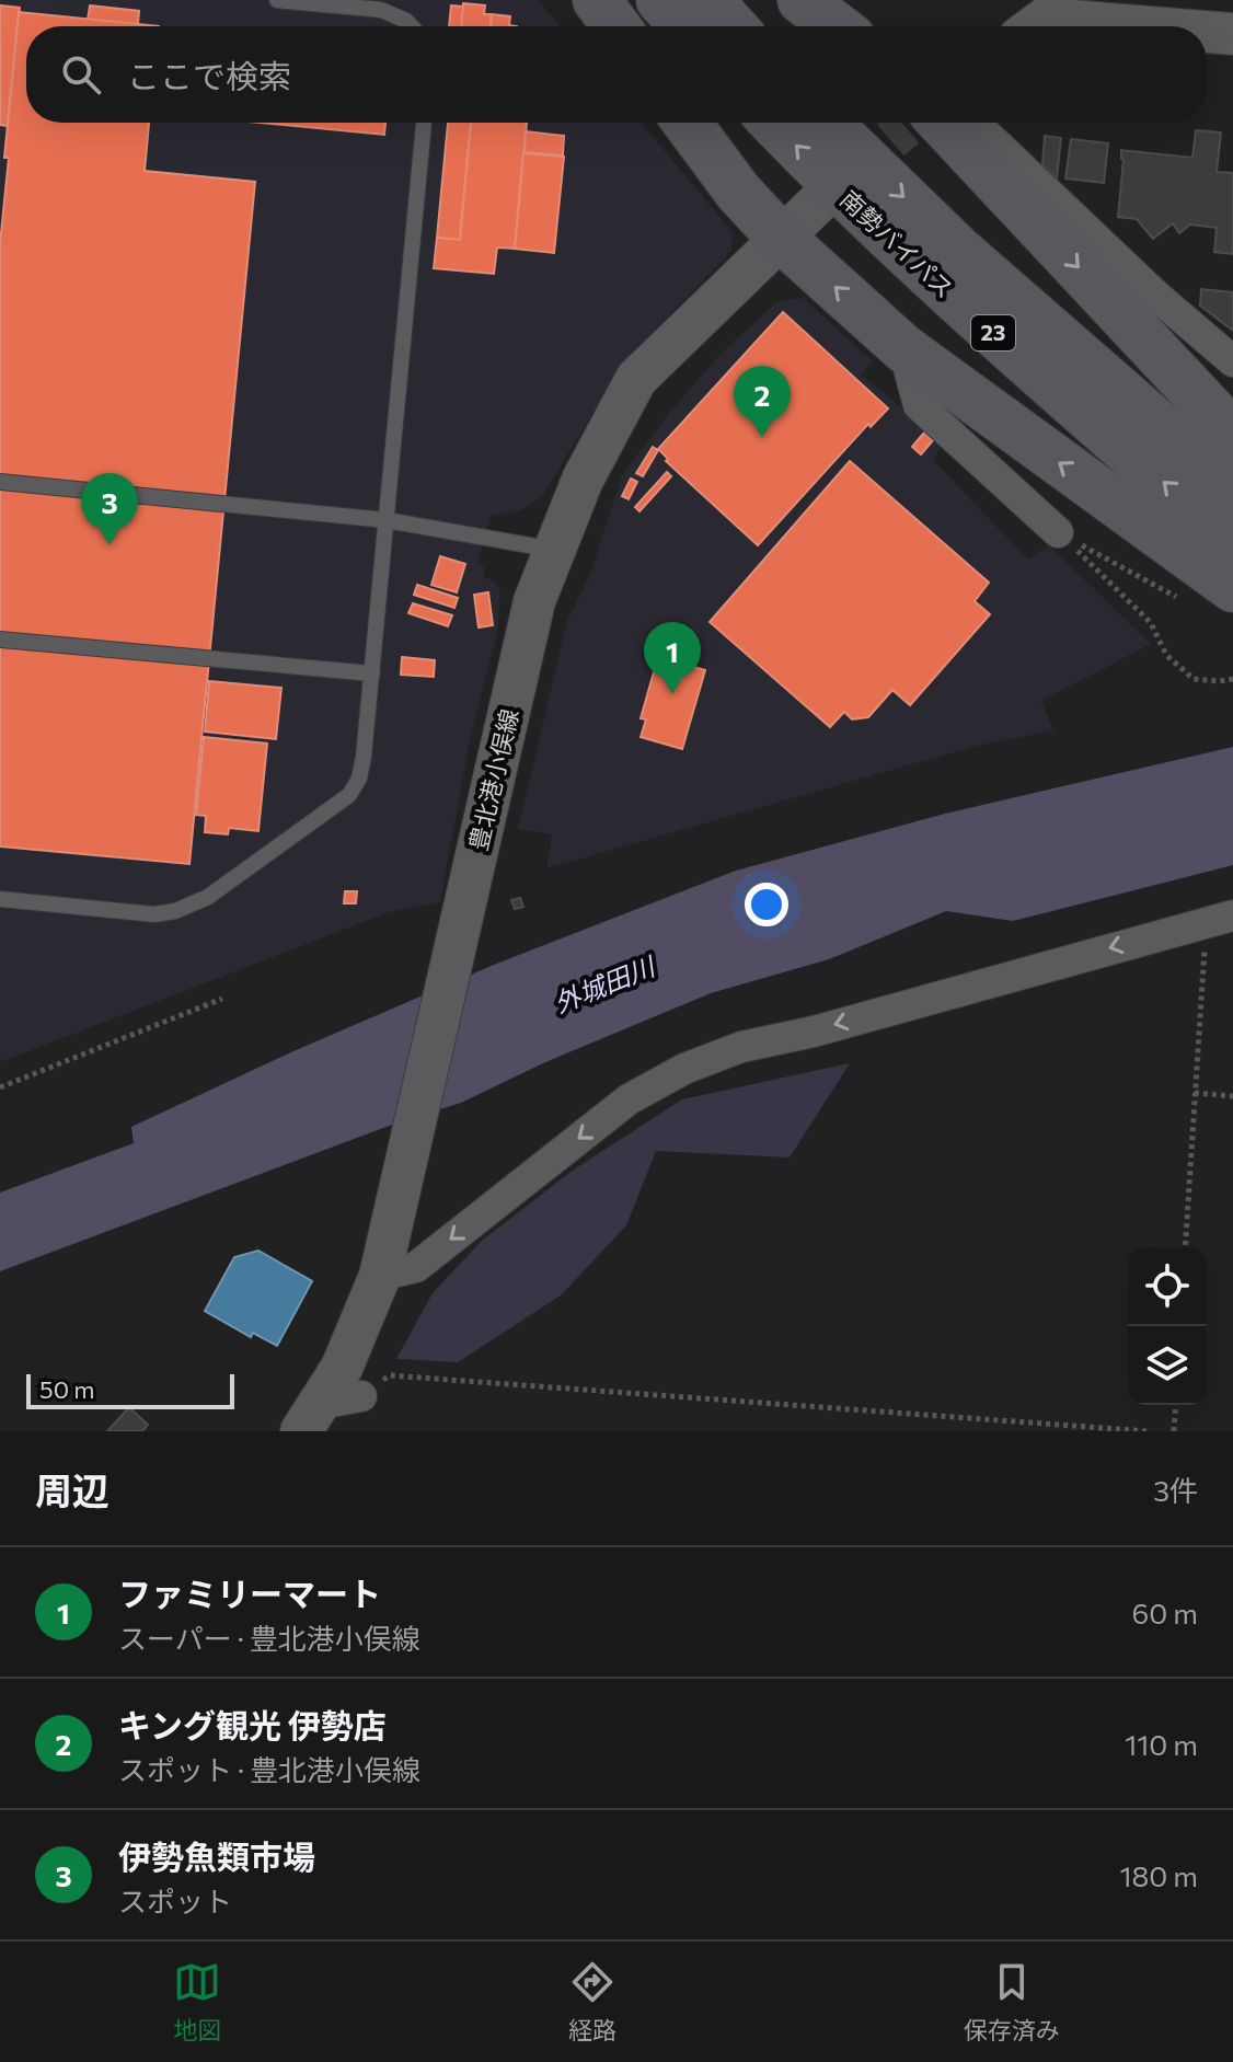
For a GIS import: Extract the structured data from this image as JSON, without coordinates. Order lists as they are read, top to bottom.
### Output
{
  "streets": {
    "highway": ["南勢バイパス", "23"],
    "main road": ["豊北港小俣線"]
  },
  "water": ["外城田川"],
  "scale_bar": "50 m",
  "page": {
    "search": "ここで検索",
    "pins": ["2", "3", "1"],
    "scale": "50 m",
    "heading": ["周辺", "3件"],
    "list": [
      {
        "mark": "1",
        "name": "ファミリーマート",
        "note": "スーパー · 豊北港小俣線",
        "value": "60 m"
      },
      {
        "mark": "2",
        "name": "キング観光 伊勢店",
        "note": "スポット · 豊北港小俣線",
        "value": "110 m"
      },
      {
        "mark": "3",
        "name": "伊勢魚類市場",
        "note": "スポット",
        "value": "180 m"
      }
    ],
    "nav": ["地図", "経路", "保存済み"]
  }
}
